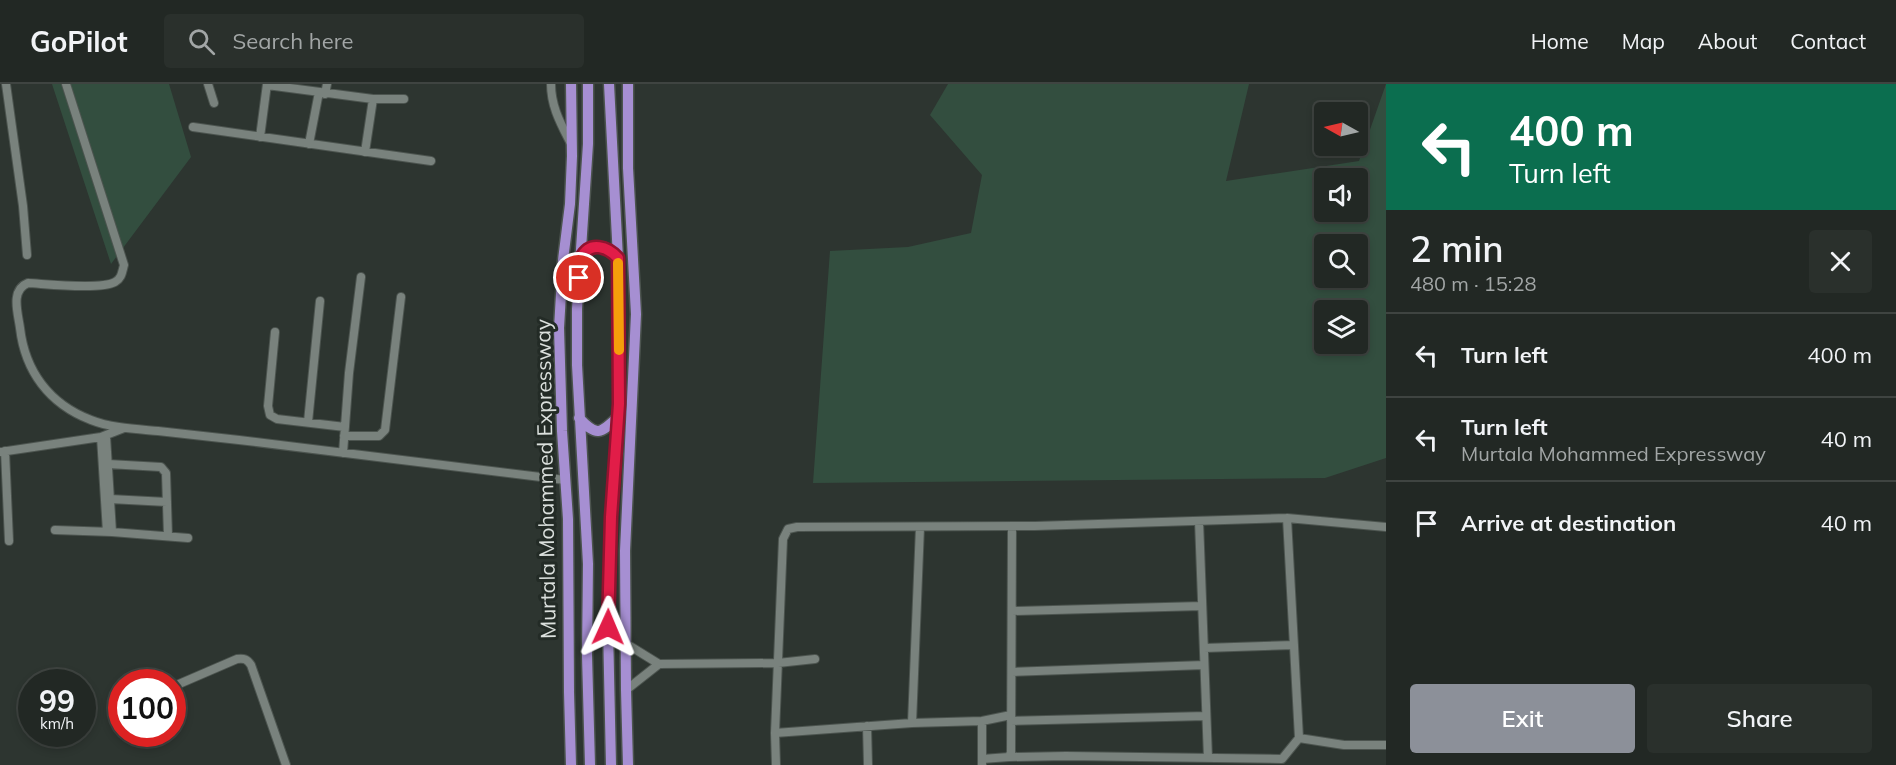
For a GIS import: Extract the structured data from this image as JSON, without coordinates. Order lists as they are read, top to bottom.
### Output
{
  "streets": {
    "highway": ["Murtala Mohammed Expressway"]
  },
  "north": "left",
  "page": {
    "header": "GoPilot",
    "search": "Search here",
    "nav": [
      "Home",
      "Map",
      "About",
      "Contact"
    ],
    "turn": ["400 m", "Turn left"],
    "heading": ["2 min", "480 m · 15:28"],
    "list": [
      {
        "name": "Turn left",
        "value": "400 m"
      },
      {
        "name": "Turn left",
        "note": "Murtala Mohammed Expressway",
        "value": "40 m"
      },
      {
        "name": "Arrive at destination",
        "value": "40 m"
      }
    ],
    "speed": "99 km/h",
    "limit": "100",
    "buttons": ["Exit", "Share"]
  }
}
